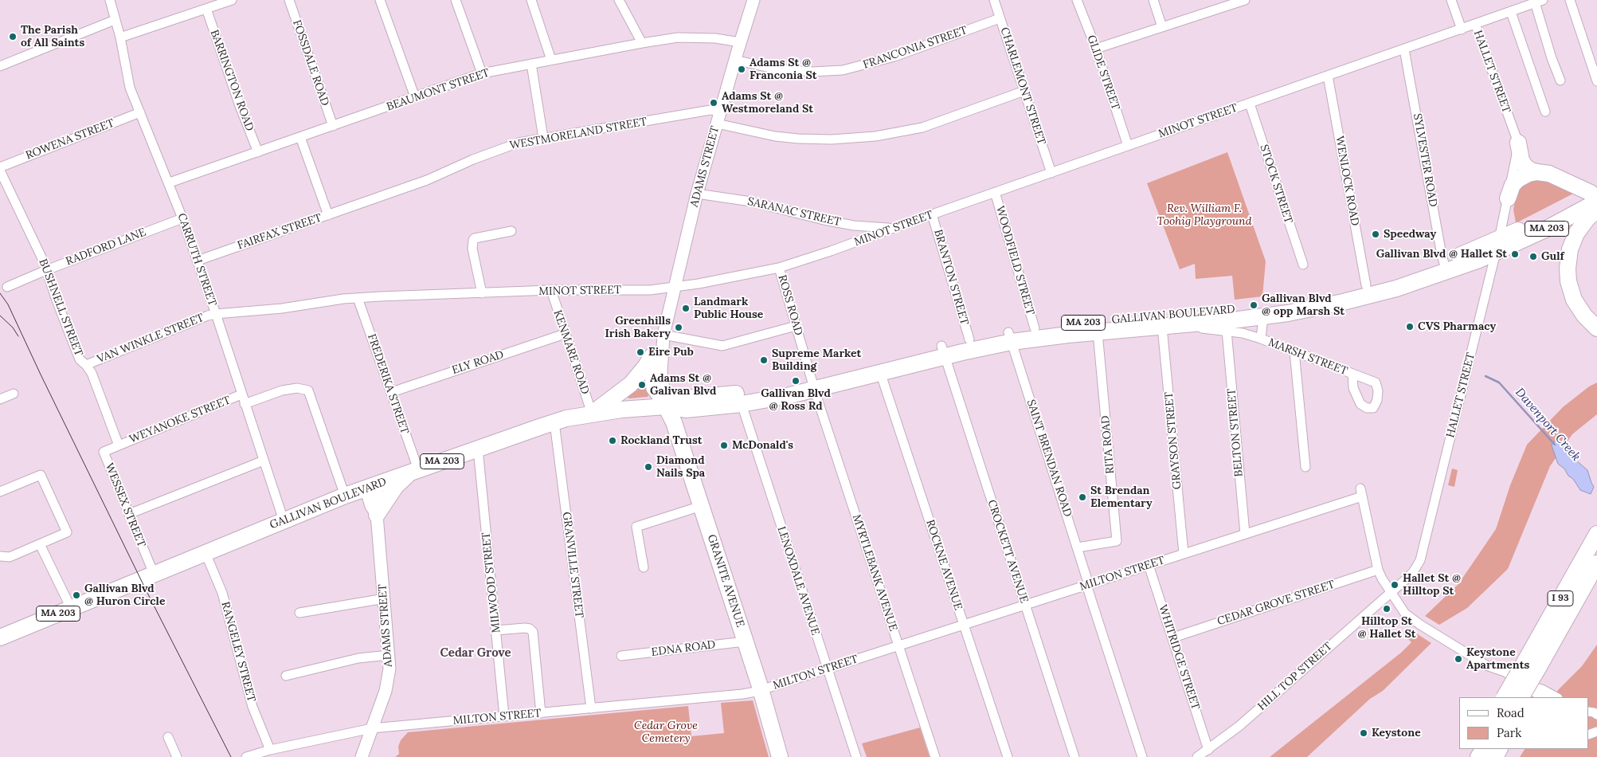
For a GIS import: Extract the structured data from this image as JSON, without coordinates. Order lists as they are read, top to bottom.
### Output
{
  "streets": {
    "highway": [
      "MA 203",
      "GALLIVAN BOULEVARD",
      "GRANITE AVENUE",
      "I 93"
    ],
    "main road": ["ADAMS STREET"],
    "street": [
      "FRANCONIA STREET",
      "FOSSDALE ROAD",
      "HALLET STREET",
      "GLIDE STREET",
      "BARRINGTON ROAD",
      "CHARLEMONT STREET",
      "BEAUMONT STREET",
      "MINOT STREET",
      "WESTMORELAND STREET",
      "ROWENA STREET",
      "SYLVESTER ROAD",
      "WENLOCK ROAD",
      "STOCK STREET",
      "SARANAC STREET",
      "FAIRFAX STREET",
      "RADFORD LANE",
      "CARRUTH STREET",
      "WOODFIELD STREET",
      "BRANTON STREET",
      "ROSS ROAD",
      "BUSHNELL STREET",
      "VAN WINKLE STREET",
      "KENMARE ROAD",
      "MARSH STREET",
      "ELY ROAD",
      "FREDERIKA STREET",
      "WEYANOKE STREET",
      "BELTON STREET",
      "GRAYSON STREET",
      "RITA ROAD",
      "SAINT BRENDAN ROAD",
      "WESSEX STREET",
      "CROCKETT AVENUE",
      "GRANVILLE STREET",
      "ROCKNE AVENUE",
      "MYRTLEBANK AVENUE",
      "MILTON STREET",
      "LENOXDALE AVENUE",
      "MILWOOD STREET",
      "CEDAR GROVE STREET",
      "EDNA ROAD",
      "RANGELEY STREET",
      "WHITRIDGE STREET",
      "HILL TOP STREET"
    ]
  },
  "crossings": [
    ["FRANCONIA STREET", "CHARLEMONT STREET"],
    ["FRANCONIA STREET", "ADAMS STREET"],
    ["FOSSDALE ROAD", "BEAUMONT STREET"],
    ["HALLET STREET", "MINOT STREET"],
    ["HALLET STREET", "GALLIVAN BOULEVARD"],
    ["HALLET STREET", "HILL TOP STREET"],
    ["GLIDE STREET", "MINOT STREET"],
    ["BARRINGTON ROAD", "BEAUMONT STREET"],
    ["CHARLEMONT STREET", "MINOT STREET"],
    ["BEAUMONT STREET", "ADAMS STREET"],
    ["BEAUMONT STREET", "FAIRFAX STREET"],
    ["BEAUMONT STREET", "CARRUTH STREET"],
    ["MINOT STREET", "SYLVESTER ROAD"],
    ["MINOT STREET", "ADAMS STREET"],
    ["MINOT STREET", "WENLOCK ROAD"],
    ["MINOT STREET", "STOCK STREET"],
    ["MINOT STREET", "SARANAC STREET"],
    ["MINOT STREET", "CARRUTH STREET"],
    ["MINOT STREET", "WOODFIELD STREET"],
    ["MINOT STREET", "BRANTON STREET"],
    ["MINOT STREET", "ROSS ROAD"],
    ["MINOT STREET", "VAN WINKLE STREET"],
    ["MINOT STREET", "KENMARE ROAD"],
    ["MINOT STREET", "FREDERIKA STREET"],
    ["WESTMORELAND STREET", "ADAMS STREET"],
    ["WESTMORELAND STREET", "FAIRFAX STREET"],
    ["ROWENA STREET", "CARRUTH STREET"],
    ["SYLVESTER ROAD", "GALLIVAN BOULEVARD"],
    ["ADAMS STREET", "SARANAC STREET"],
    ["ADAMS STREET", "GALLIVAN BOULEVARD"],
    ["ADAMS STREET", "MILTON STREET"],
    ["ADAMS STREET", "GRANITE AVENUE"],
    ["WENLOCK ROAD", "GALLIVAN BOULEVARD"],
    ["FAIRFAX STREET", "CARRUTH STREET"],
    ["RADFORD LANE", "CARRUTH STREET"],
    ["RADFORD LANE", "BUSHNELL STREET"],
    ["CARRUTH STREET", "GALLIVAN BOULEVARD"],
    ["CARRUTH STREET", "VAN WINKLE STREET"],
    ["CARRUTH STREET", "WEYANOKE STREET"],
    ["WOODFIELD STREET", "GALLIVAN BOULEVARD"],
    ["BRANTON STREET", "GALLIVAN BOULEVARD"],
    ["ROSS ROAD", "GALLIVAN BOULEVARD"],
    ["ROSS ROAD", "MYRTLEBANK AVENUE"],
    ["BUSHNELL STREET", "VAN WINKLE STREET"],
    ["BUSHNELL STREET", "WEYANOKE STREET"],
    ["BUSHNELL STREET", "WESSEX STREET"],
    ["GALLIVAN BOULEVARD", "KENMARE ROAD"],
    ["GALLIVAN BOULEVARD", "MARSH STREET"],
    ["GALLIVAN BOULEVARD", "FREDERIKA STREET"],
    ["GALLIVAN BOULEVARD", "BELTON STREET"],
    ["GALLIVAN BOULEVARD", "GRAYSON STREET"],
    ["GALLIVAN BOULEVARD", "RITA ROAD"],
    ["GALLIVAN BOULEVARD", "SAINT BRENDAN ROAD"],
    ["GALLIVAN BOULEVARD", "WESSEX STREET"],
    ["GALLIVAN BOULEVARD", "CROCKETT AVENUE"],
    ["GALLIVAN BOULEVARD", "GRANVILLE STREET"],
    ["GALLIVAN BOULEVARD", "ROCKNE AVENUE"],
    ["GALLIVAN BOULEVARD", "MYRTLEBANK AVENUE"],
    ["GALLIVAN BOULEVARD", "GRANITE AVENUE"],
    ["GALLIVAN BOULEVARD", "LENOXDALE AVENUE"],
    ["GALLIVAN BOULEVARD", "MILWOOD STREET"],
    ["GALLIVAN BOULEVARD", "RANGELEY STREET"],
    ["KENMARE ROAD", "ELY ROAD"],
    ["ELY ROAD", "FREDERIKA STREET"],
    ["WEYANOKE STREET", "WESSEX STREET"],
    ["BELTON STREET", "MILTON STREET"],
    ["GRAYSON STREET", "MILTON STREET"],
    ["RITA ROAD", "SAINT BRENDAN ROAD"],
    ["SAINT BRENDAN ROAD", "MILTON STREET"],
    ["CROCKETT AVENUE", "MILTON STREET"],
    ["GRANVILLE STREET", "MILTON STREET"],
    ["ROCKNE AVENUE", "MILTON STREET"],
    ["MYRTLEBANK AVENUE", "MILTON STREET"],
    ["MILTON STREET", "GRANITE AVENUE"],
    ["MILTON STREET", "LENOXDALE AVENUE"],
    ["MILTON STREET", "MILWOOD STREET"],
    ["MILTON STREET", "CEDAR GROVE STREET"],
    ["MILTON STREET", "RANGELEY STREET"],
    ["MILTON STREET", "WHITRIDGE STREET"],
    ["GRANITE AVENUE", "EDNA ROAD"],
    ["CEDAR GROVE STREET", "WHITRIDGE STREET"],
    ["WHITRIDGE STREET", "HILL TOP STREET"]
  ],
  "districts": ["Cedar Grove"],
  "water": ["Davenport Creek"],
  "parks": ["Rev. William F. Toohig Playground", "Cedar Grove Cemetery"],
  "places": [
    "The Parish of All Saints",
    "Adams St @ Franconia St",
    "Adams St @ Westmoreland St",
    "Speedway",
    "Gallivan Blvd @ Hallet St",
    "Gulf",
    "Gallivan Blvd @ opp Marsh St",
    "Landmark Public House",
    "CVS Pharmacy",
    "Greenhills Irish Bakery",
    "Eire Pub",
    "Supreme Market Building",
    "Gallivan Blvd @ Ross Rd",
    "Adams St @ Galivan Blvd",
    "Rockland Trust",
    "McDonald's",
    "Diamond Nails Spa",
    "St Brendan Elementary",
    "Hallet St @ Hilltop St",
    "Gallivan Blvd @ Huron Circle",
    "Hilltop St @ Hallet St",
    "Keystone Apartments",
    "Keystone"
  ],
  "legend": ["Road", "Park"]
}
